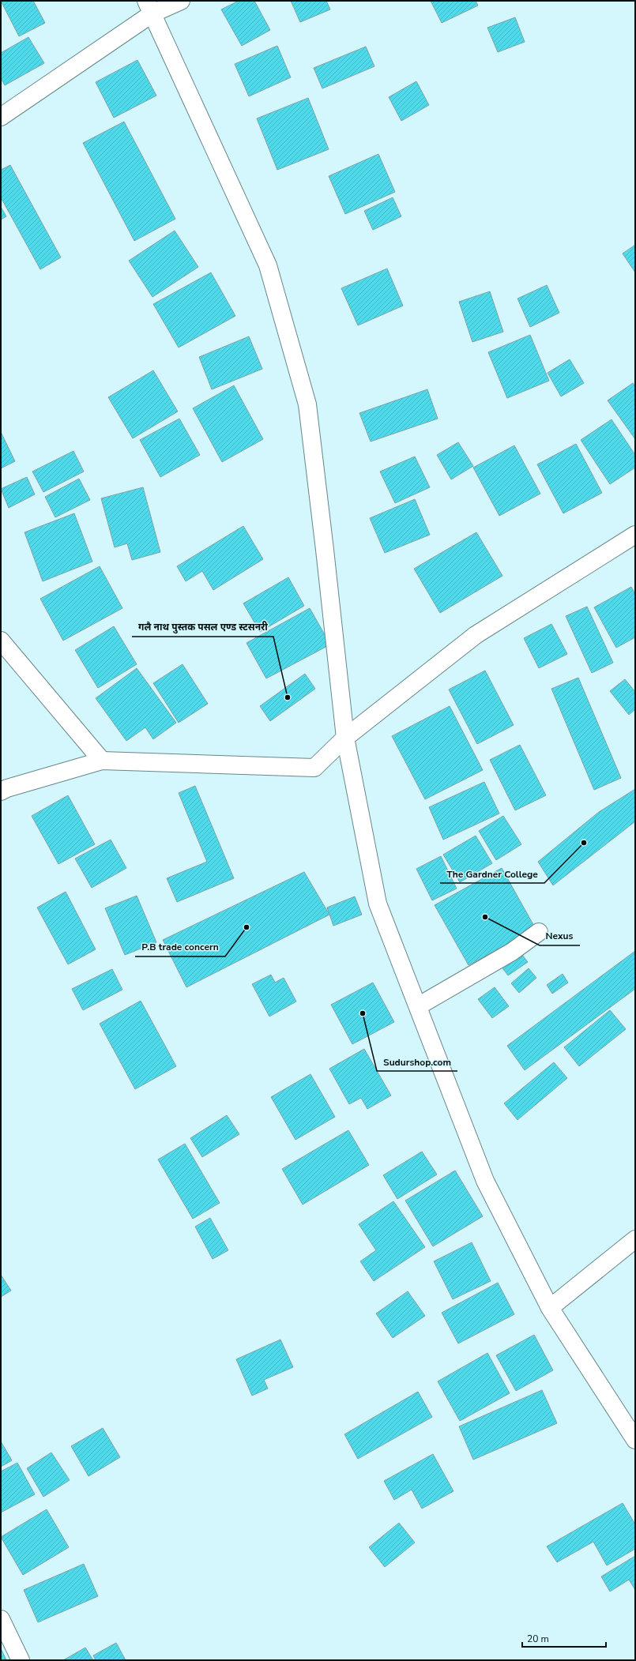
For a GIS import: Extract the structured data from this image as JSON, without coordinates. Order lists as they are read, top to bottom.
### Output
{
  "places": [
    "गलै नाथ पुस्तक पसल एण्ड स्टसनरी",
    "The Gardner College",
    "Nexus",
    "P.B trade concern",
    "Sudurshop.com"
  ],
  "scale_bar": "20 m"
}
